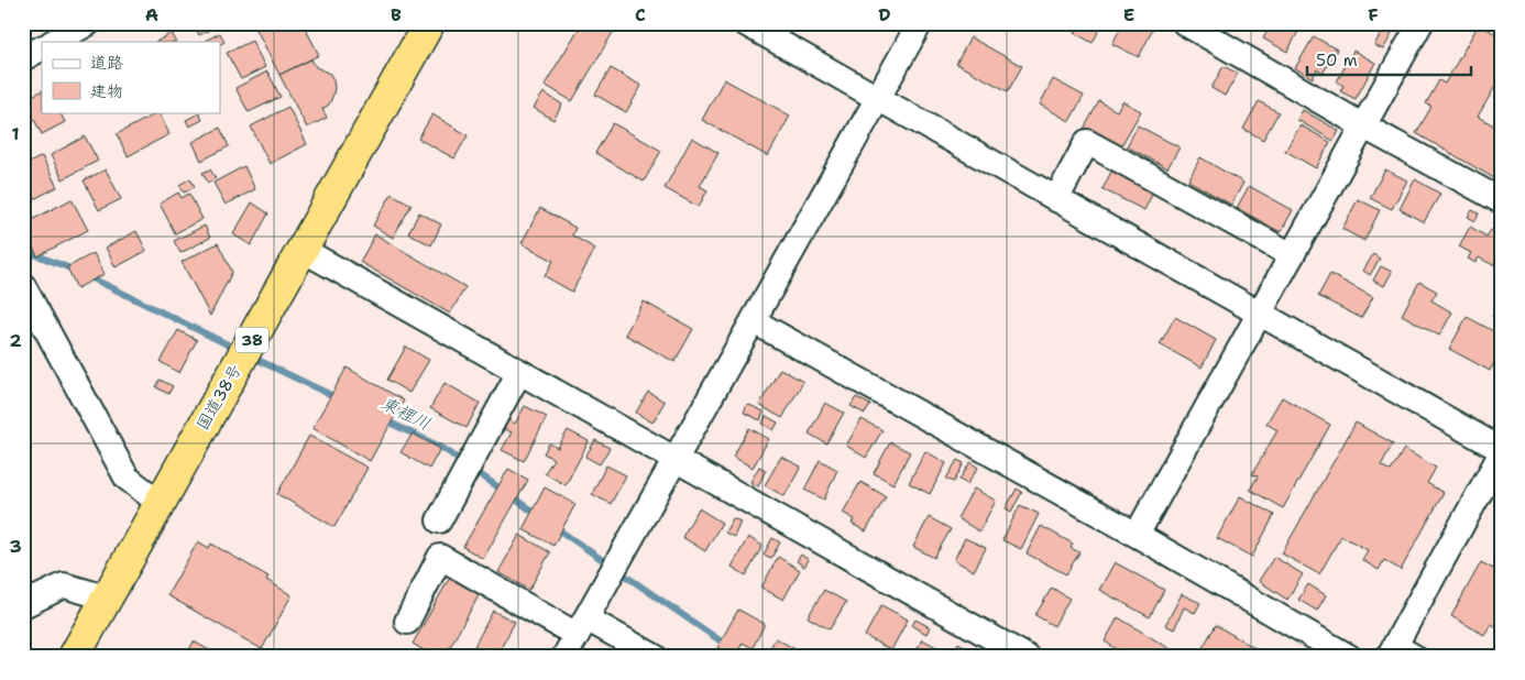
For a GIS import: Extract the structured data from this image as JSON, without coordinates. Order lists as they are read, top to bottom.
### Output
{
  "streets": {
    "highway": ["38", "国道38号"]
  },
  "water": ["東裡川"],
  "legend": ["道路", "建物"],
  "scale_bar": "50 m",
  "grid": {
    "columns": [
      "A",
      "B",
      "C",
      "D",
      "E",
      "F"
    ],
    "rows": ["1", "2", "3"]
  }
}
